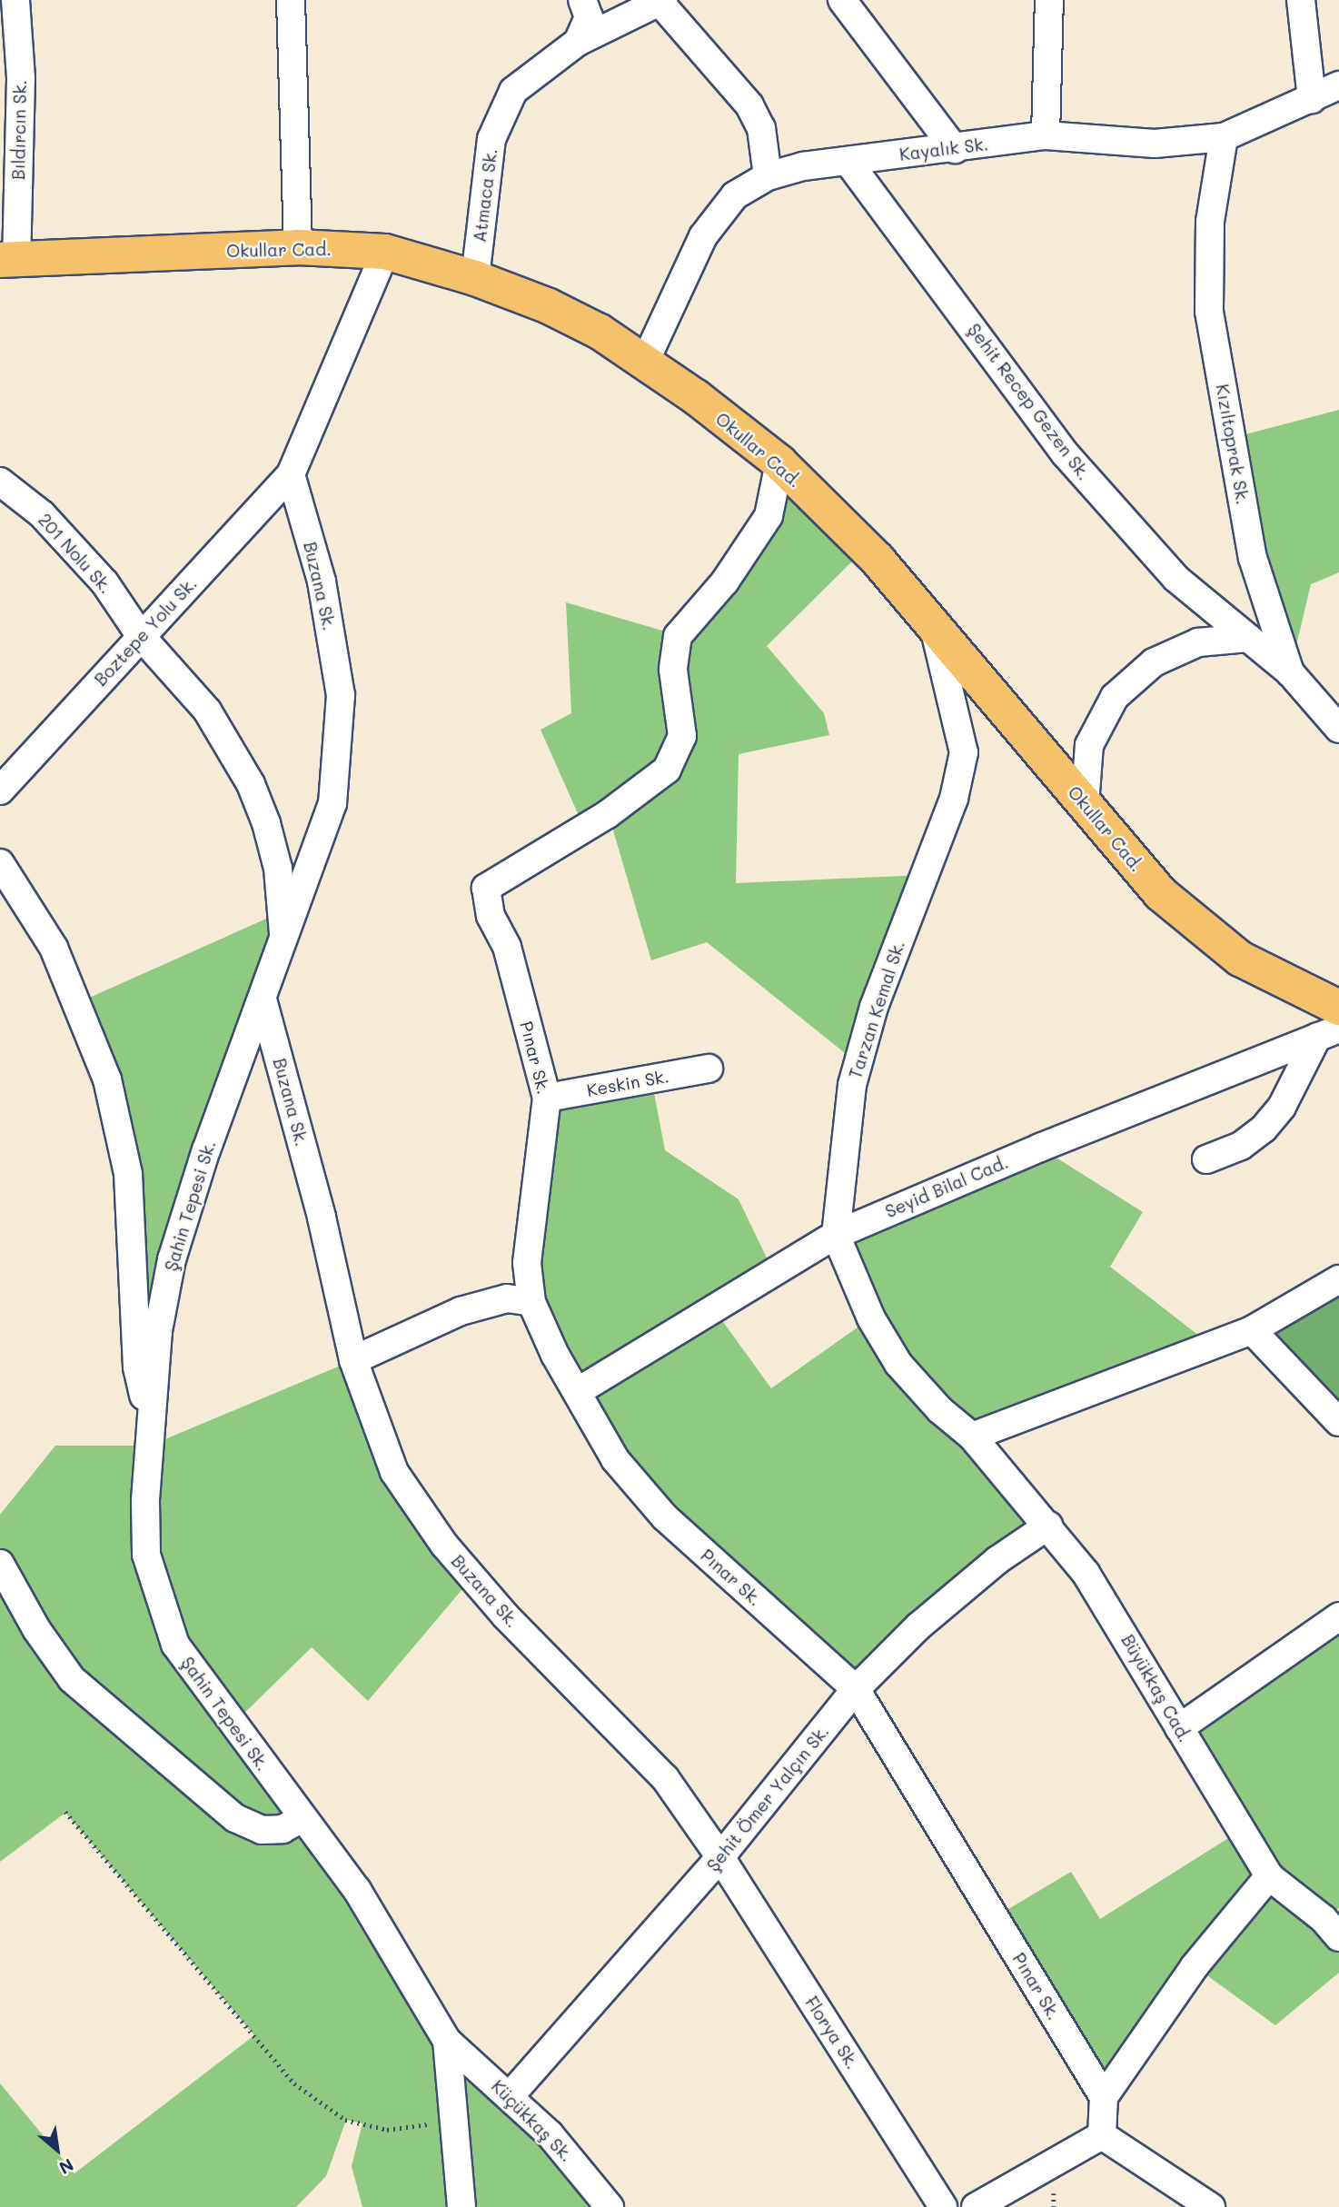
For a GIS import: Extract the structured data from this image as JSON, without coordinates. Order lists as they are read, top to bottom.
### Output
{
  "streets": {
    "main road": ["Okullar Cad."],
    "street": [
      "Bıldırcın Sk.",
      "Kayalık Sk.",
      "Atmaca Sk.",
      "Şehit Recep Gezen Sk.",
      "Kızıltoprak Sk.",
      "201 Nolu Sk.",
      "Buzana Sk.",
      "Boztepe Yolu Sk.",
      "Tarzan Kemal Sk.",
      "Pınar Sk.",
      "Keskin Sk.",
      "Seyid Bilal Cad.",
      "Şahin Tepesi Sk.",
      "Büyükkaş Cad.",
      "Şehit Ömer Yalçın Sk.",
      "Florya Sk.",
      "Küçükkaş Sk."
    ]
  },
  "crossings": [
    ["Bıldırcın Sk.", "Okullar Cad."],
    ["Kayalık Sk.", "Okullar Cad."],
    ["Kayalık Sk.", "Şehit Recep Gezen Sk."],
    ["Kayalık Sk.", "Kızıltoprak Sk."],
    ["Atmaca Sk.", "Okullar Cad."],
    ["Okullar Cad.", "Tarzan Kemal Sk."],
    ["Okullar Cad.", "Pınar Sk."],
    ["Şehit Recep Gezen Sk.", "Kızıltoprak Sk."],
    ["201 Nolu Sk.", "Buzana Sk."],
    ["201 Nolu Sk.", "Boztepe Yolu Sk."],
    ["Buzana Sk.", "Boztepe Yolu Sk."],
    ["Buzana Sk.", "Şahin Tepesi Sk."],
    ["Buzana Sk.", "Şehit Ömer Yalçın Sk."],
    ["Buzana Sk.", "Florya Sk."],
    ["Tarzan Kemal Sk.", "Seyid Bilal Cad."],
    ["Tarzan Kemal Sk.", "Büyükkaş Cad."],
    ["Pınar Sk.", "Keskin Sk."],
    ["Pınar Sk.", "Seyid Bilal Cad."],
    ["Pınar Sk.", "Şehit Ömer Yalçın Sk."],
    ["Şahin Tepesi Sk.", "Küçükkaş Sk."],
    ["Büyükkaş Cad.", "Şehit Ömer Yalçın Sk."],
    ["Şehit Ömer Yalçın Sk.", "Florya Sk."],
    ["Şehit Ömer Yalçın Sk.", "Küçükkaş Sk."]
  ],
  "north": "bottom right"
}
